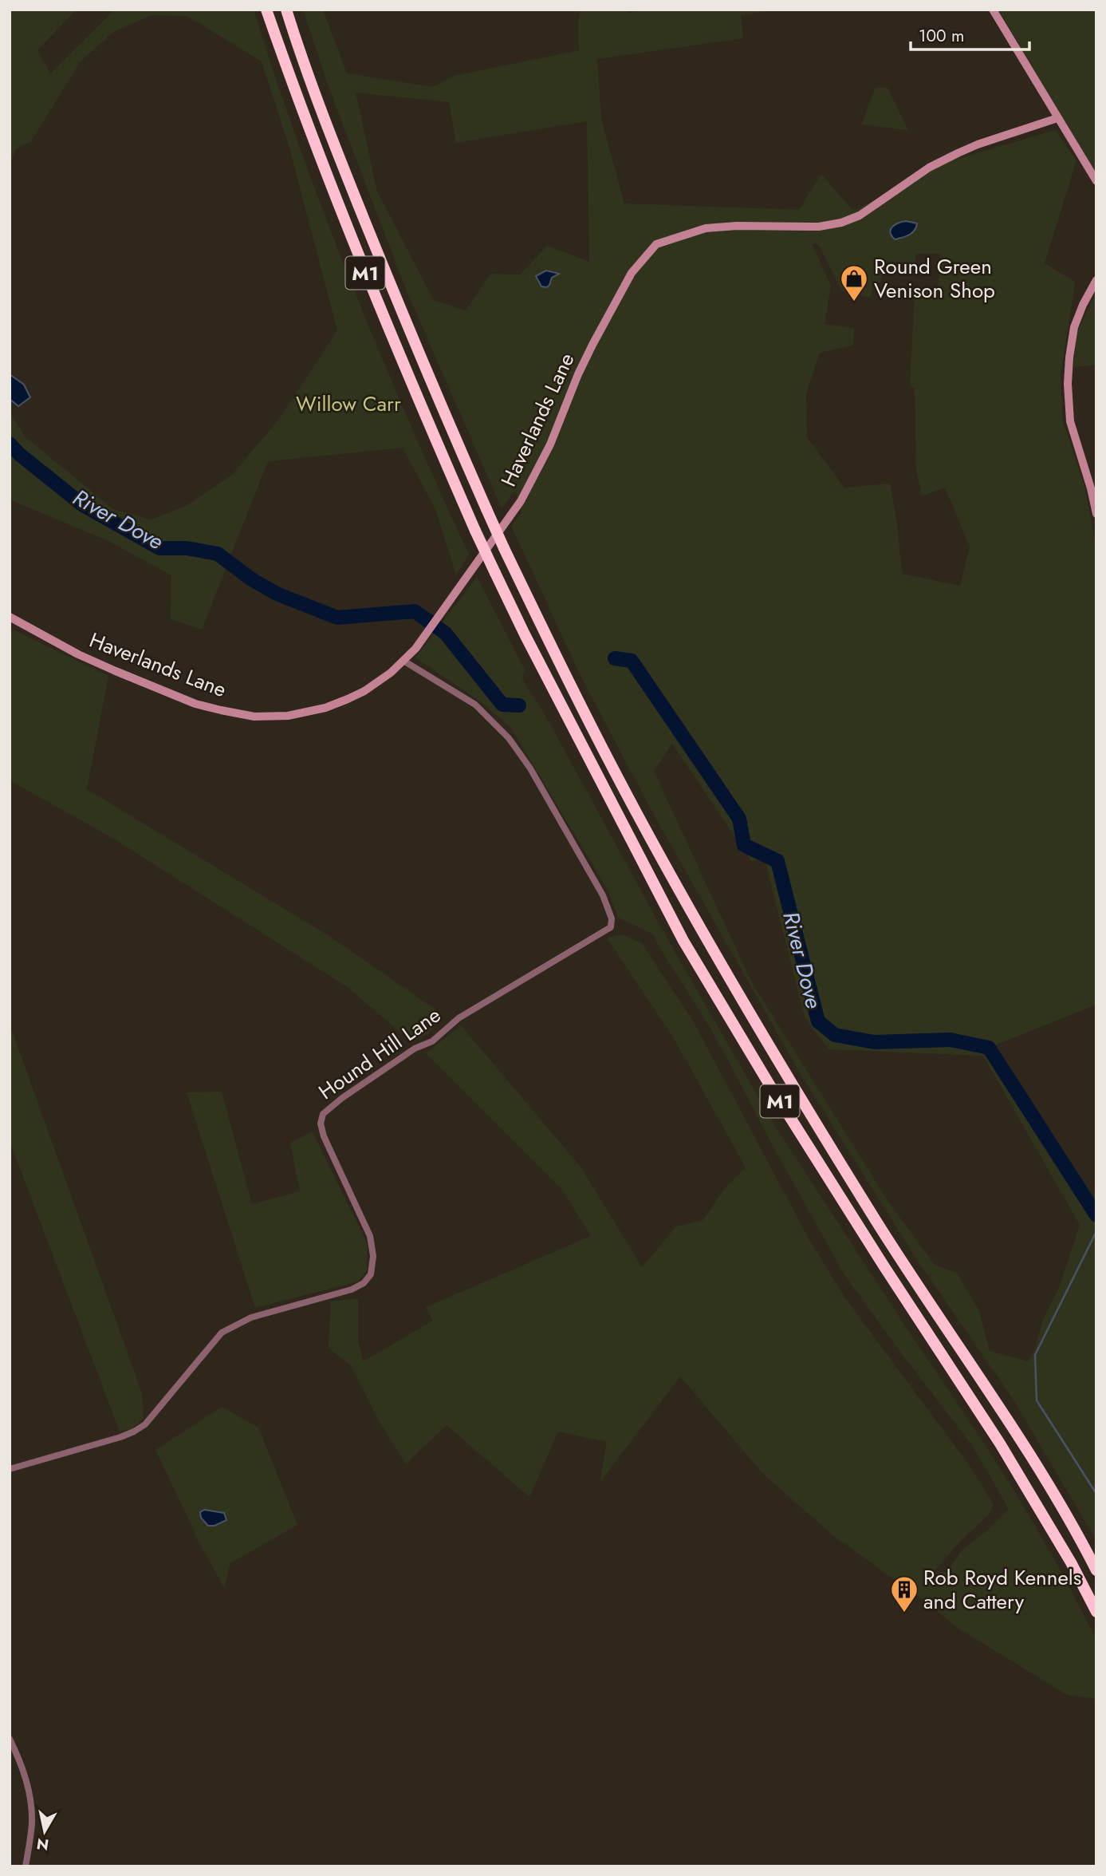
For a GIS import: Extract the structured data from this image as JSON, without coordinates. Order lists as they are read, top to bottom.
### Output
{
  "streets": {
    "highway": ["M1"],
    "street": ["Haverlands Lane", "Hound Hill Lane"]
  },
  "crossings": [
    ["Haverlands Lane", "Hound Hill Lane"]
  ],
  "water": ["River Dove"],
  "parks": ["Willow Carr"],
  "places": {
    "shop": ["Round Green Venison Shop"],
    "building": ["Rob Royd Kennels and Cattery"]
  },
  "scale_bar": "100 m",
  "north": "bottom"
}
